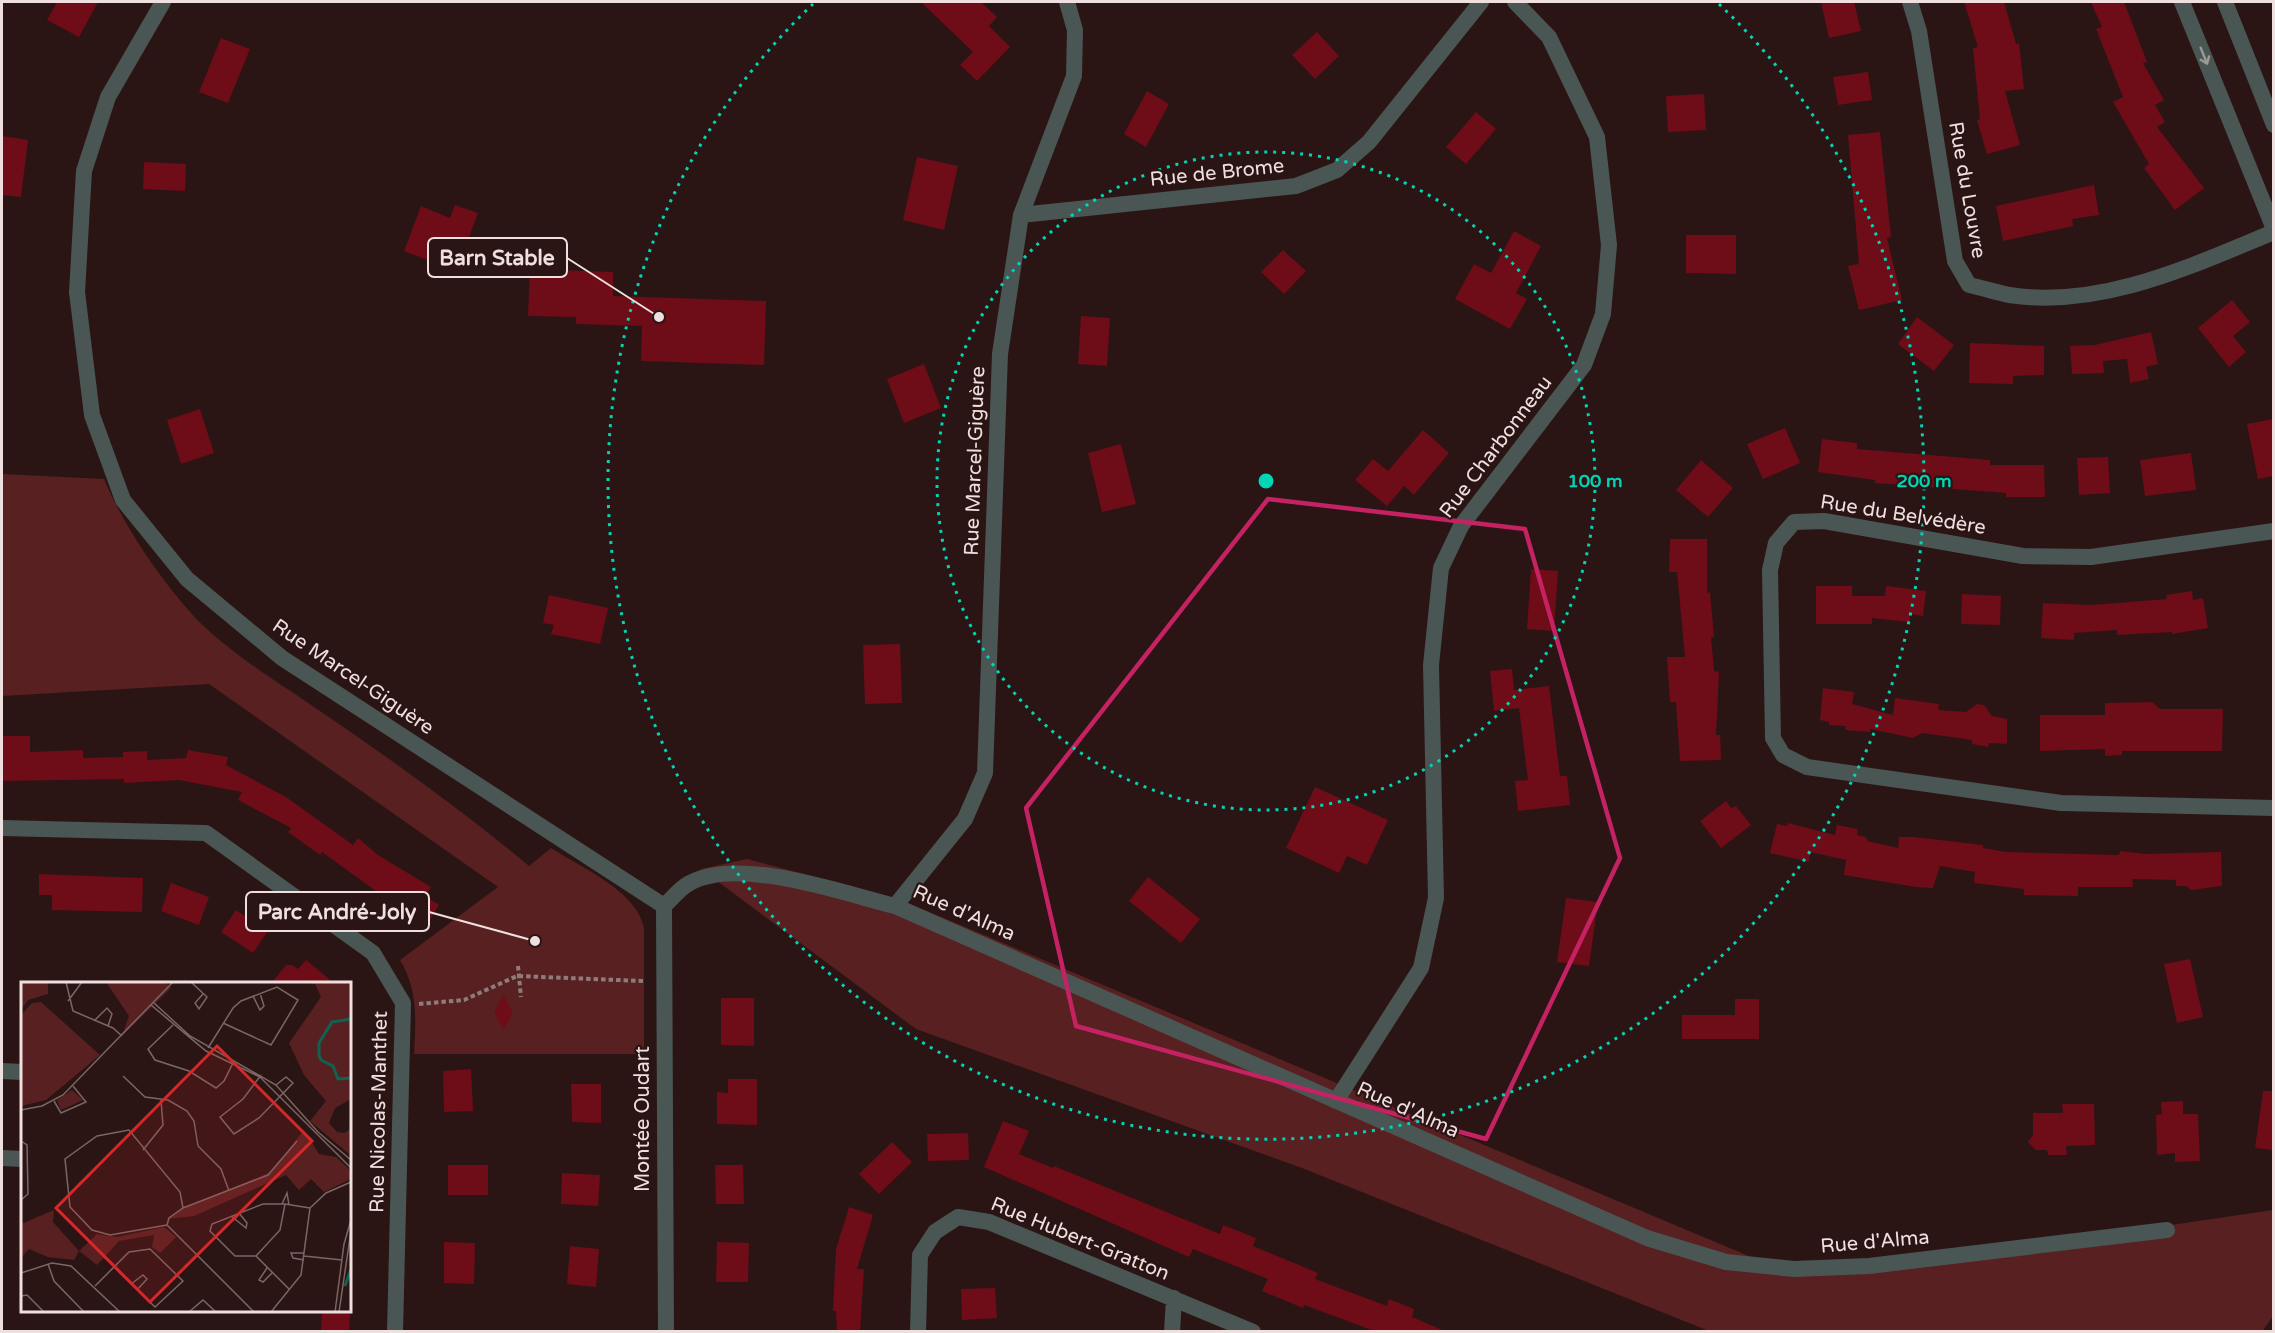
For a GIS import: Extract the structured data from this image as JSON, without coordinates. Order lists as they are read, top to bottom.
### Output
{
  "streets": {
    "street": [
      "Rue de Brome",
      "Rue du Louvre",
      "Rue Charbonneau",
      "Rue Marcel-Giguère",
      "Rue du Belvédère",
      "Rue d'Alma",
      "Rue Nicolas-Manthet",
      "Montée Oudart",
      "Rue Hubert-Gratton"
    ]
  },
  "crossings": [
    ["Rue de Brome", "Rue Marcel-Giguère"],
    ["Rue Charbonneau", "Rue d'Alma"],
    ["Rue Marcel-Giguère", "Rue d'Alma"],
    ["Rue Marcel-Giguère", "Montée Oudart"],
    ["Rue d'Alma", "Montée Oudart"]
  ],
  "places": ["Barn Stable", "Parc André-Joly"],
  "rings": ["100 m", "200 m"]
}
